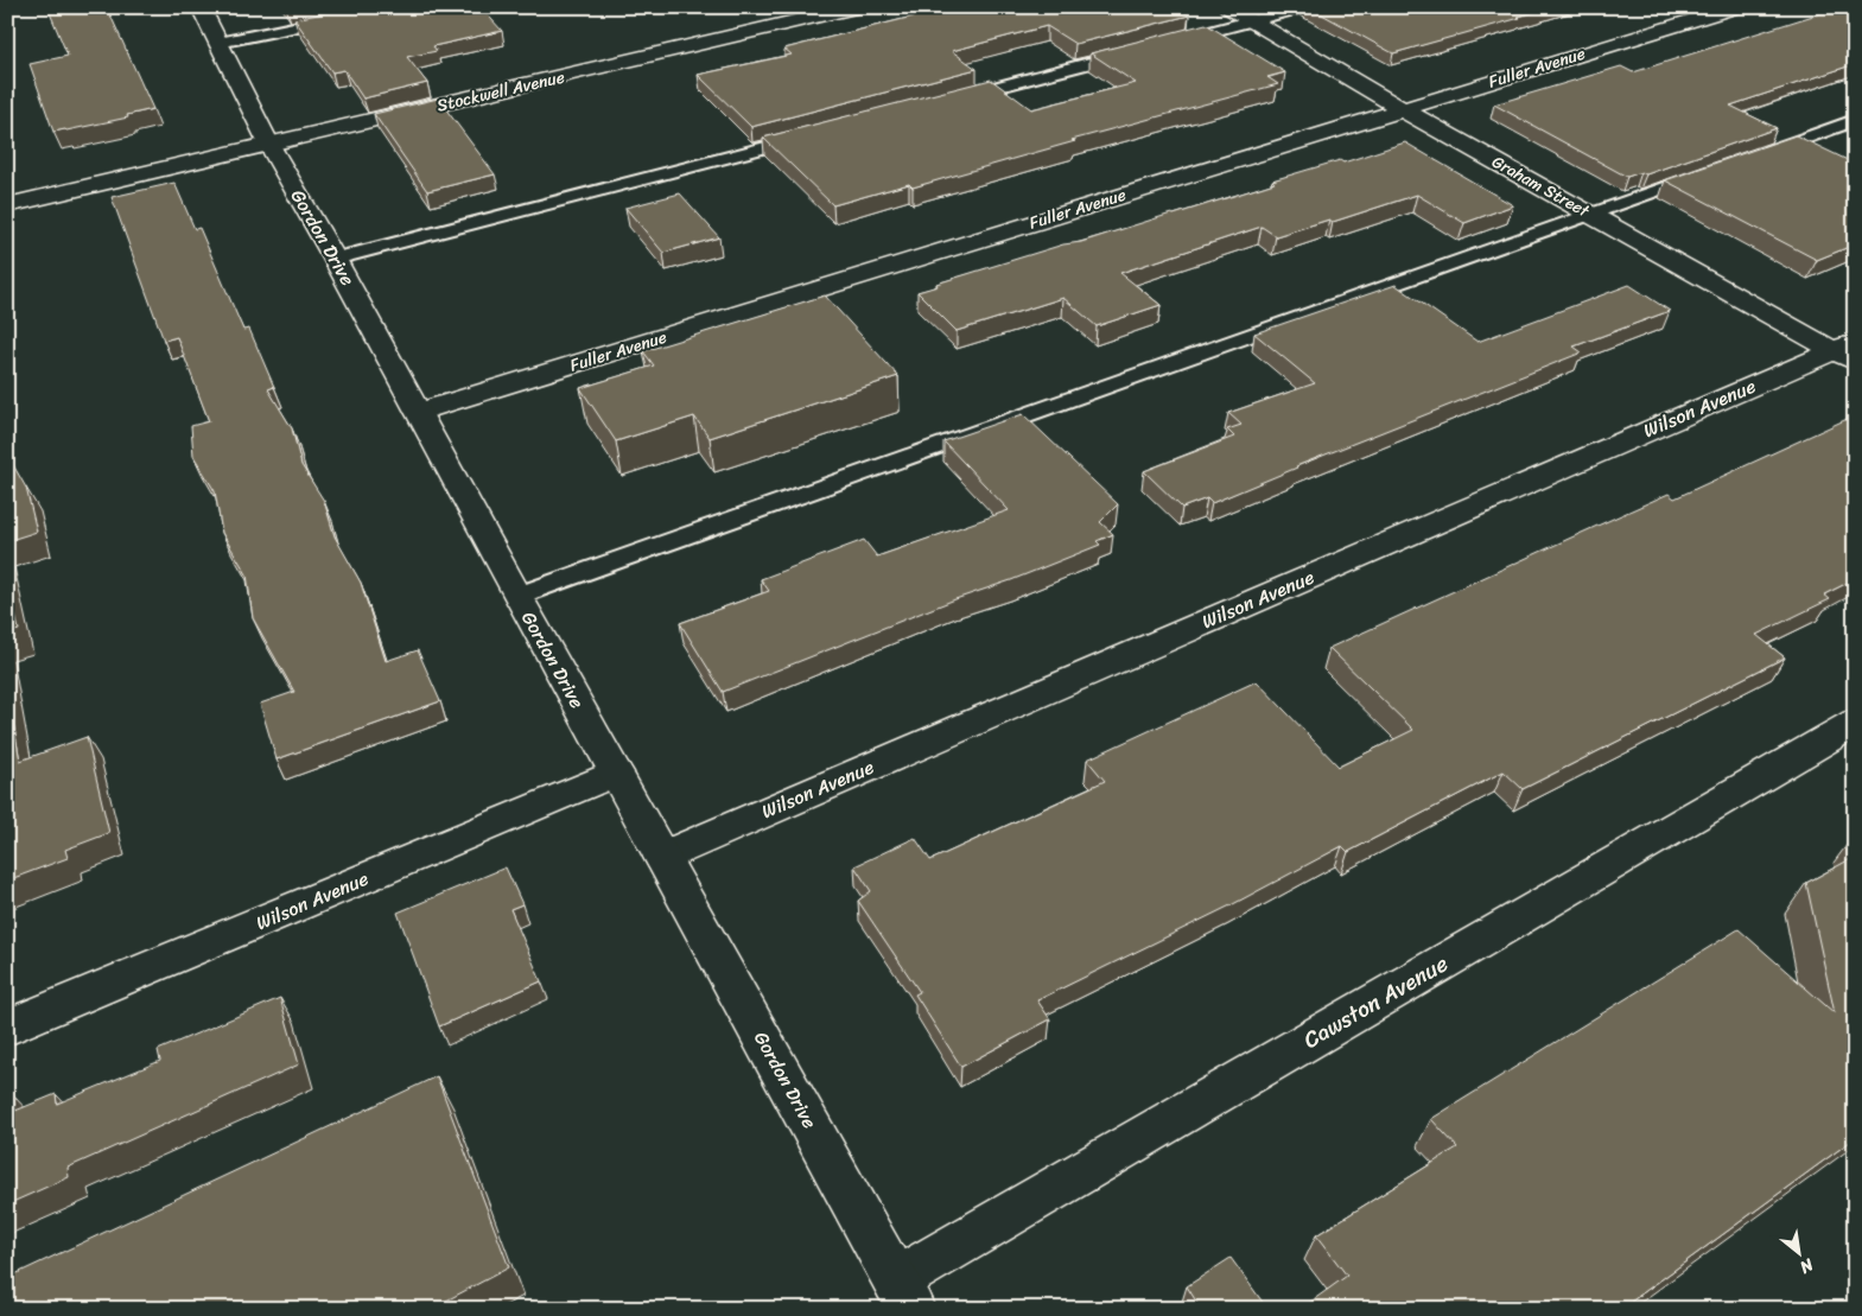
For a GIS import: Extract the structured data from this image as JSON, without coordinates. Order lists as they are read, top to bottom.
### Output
{
  "streets": {
    "street": [
      "Fuller Avenue",
      "Stockwell Avenue",
      "Graham Street",
      "Gordon Drive",
      "Wilson Avenue",
      "Cawston Avenue"
    ]
  },
  "crossings": [
    ["Fuller Avenue", "Graham Street"],
    ["Fuller Avenue", "Gordon Drive"],
    ["Stockwell Avenue", "Gordon Drive"],
    ["Graham Street", "Wilson Avenue"],
    ["Gordon Drive", "Wilson Avenue"],
    ["Gordon Drive", "Cawston Avenue"]
  ],
  "north": "bottom right"
}
